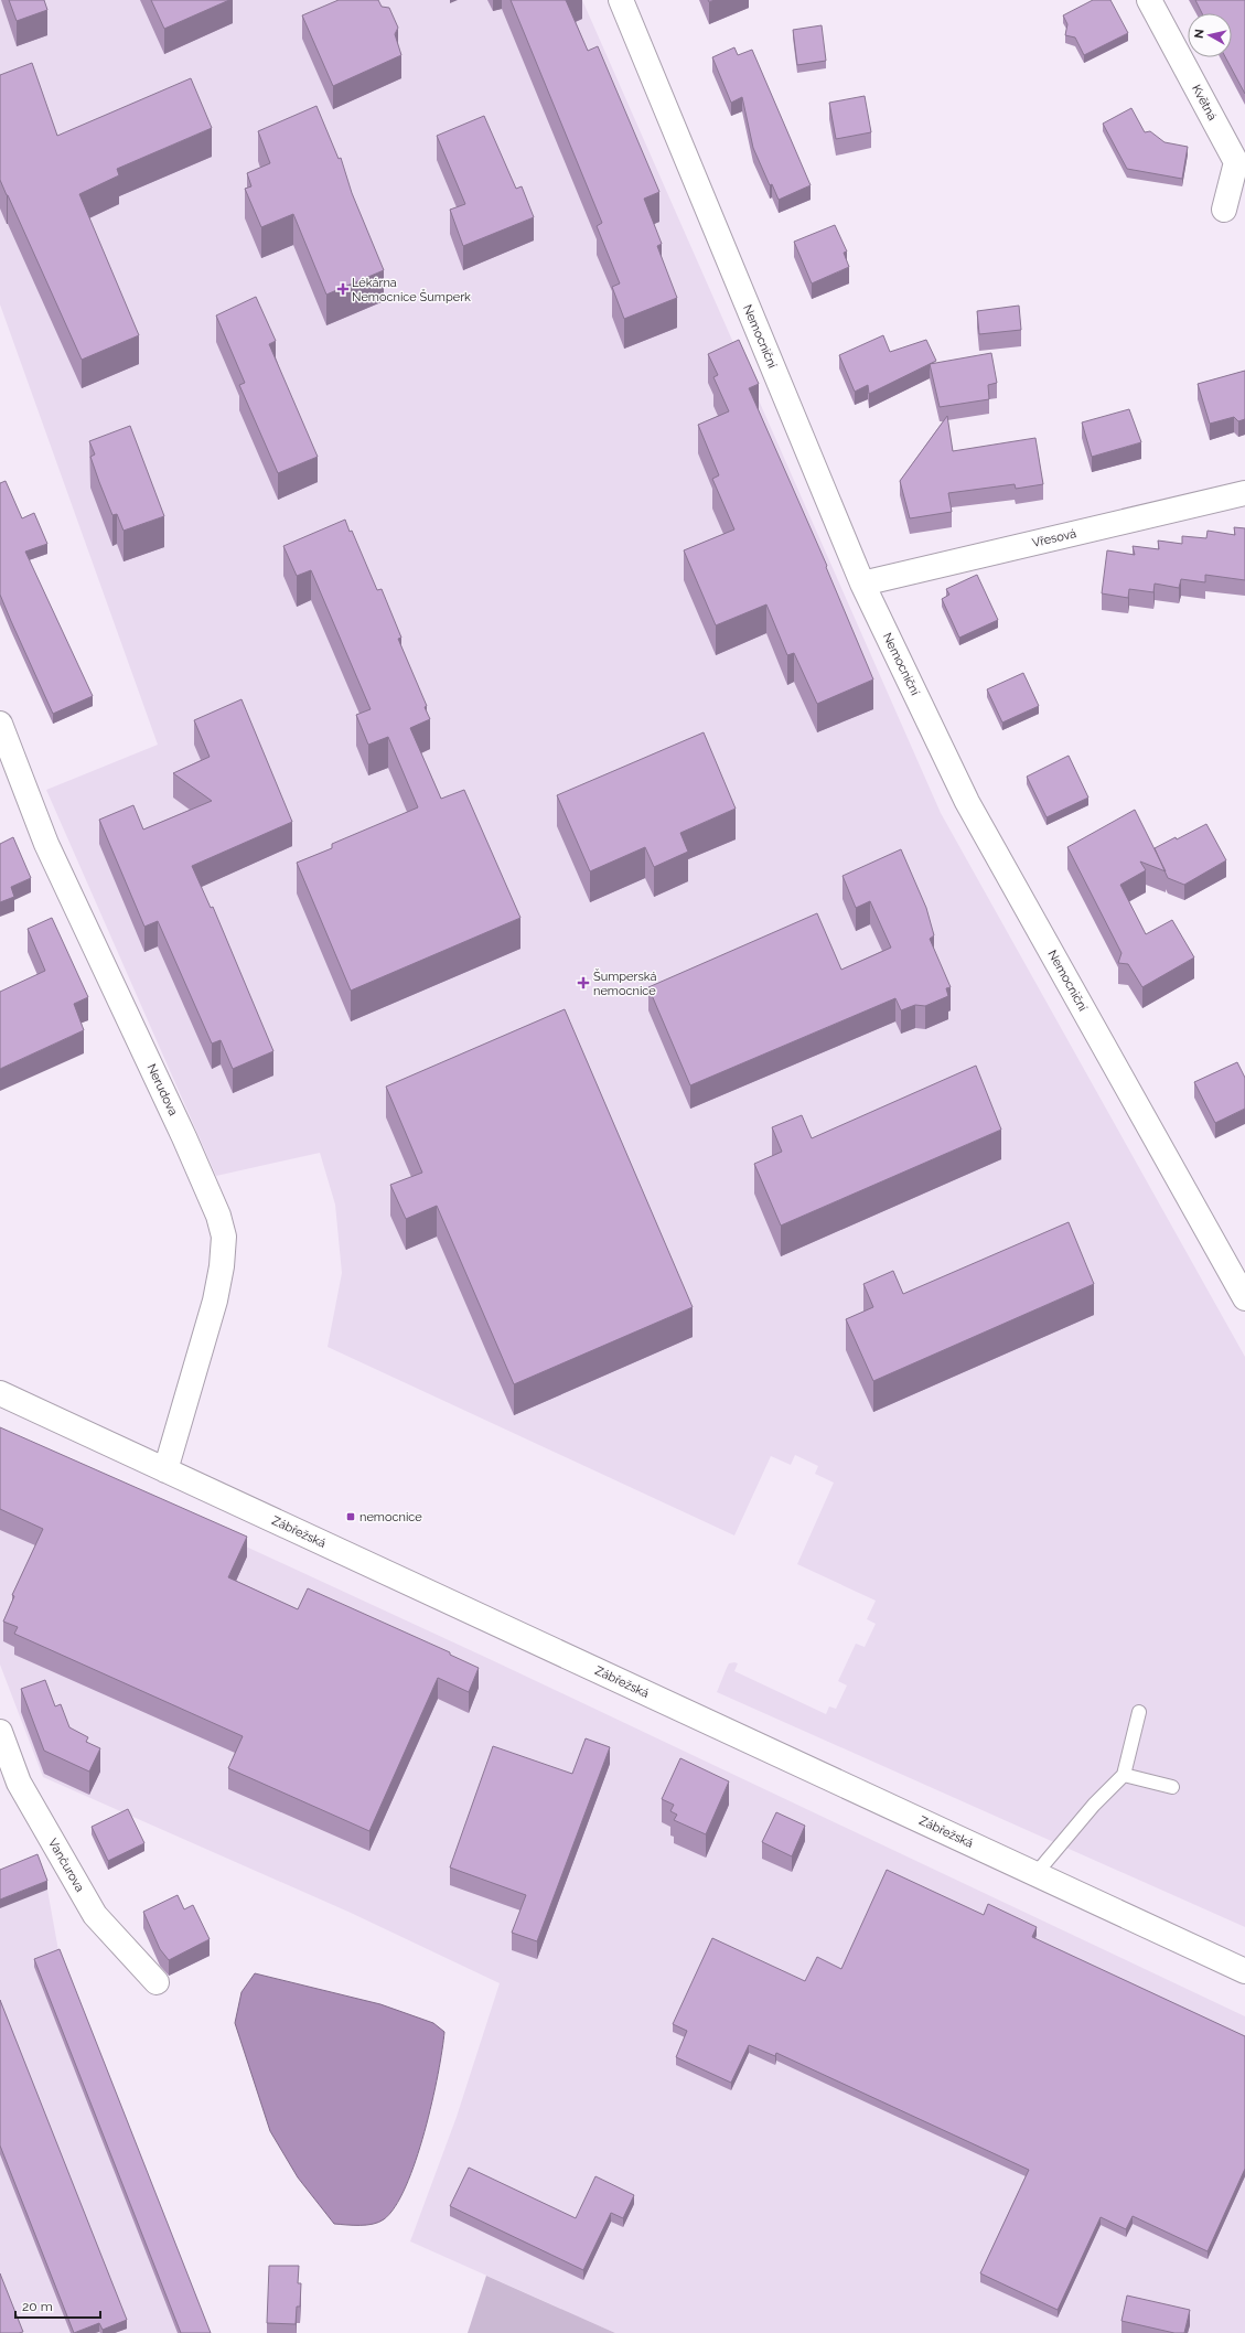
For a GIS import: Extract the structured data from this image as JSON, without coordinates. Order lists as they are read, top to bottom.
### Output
{
  "streets": {
    "street": [
      "Květná",
      "Nemocniční",
      "Vřesová",
      "Nerudova",
      "Zábřežská",
      "Vančurova"
    ]
  },
  "crossings": [
    ["Nemocniční", "Vřesová"],
    ["Nerudova", "Zábřežská"]
  ],
  "places": {
    "health": ["Lékárna Nemocnice Šumperk", "Šumperská nemocnice"],
    "transit": ["nemocnice"]
  },
  "scale_bar": "20 m",
  "north": "left"
}
